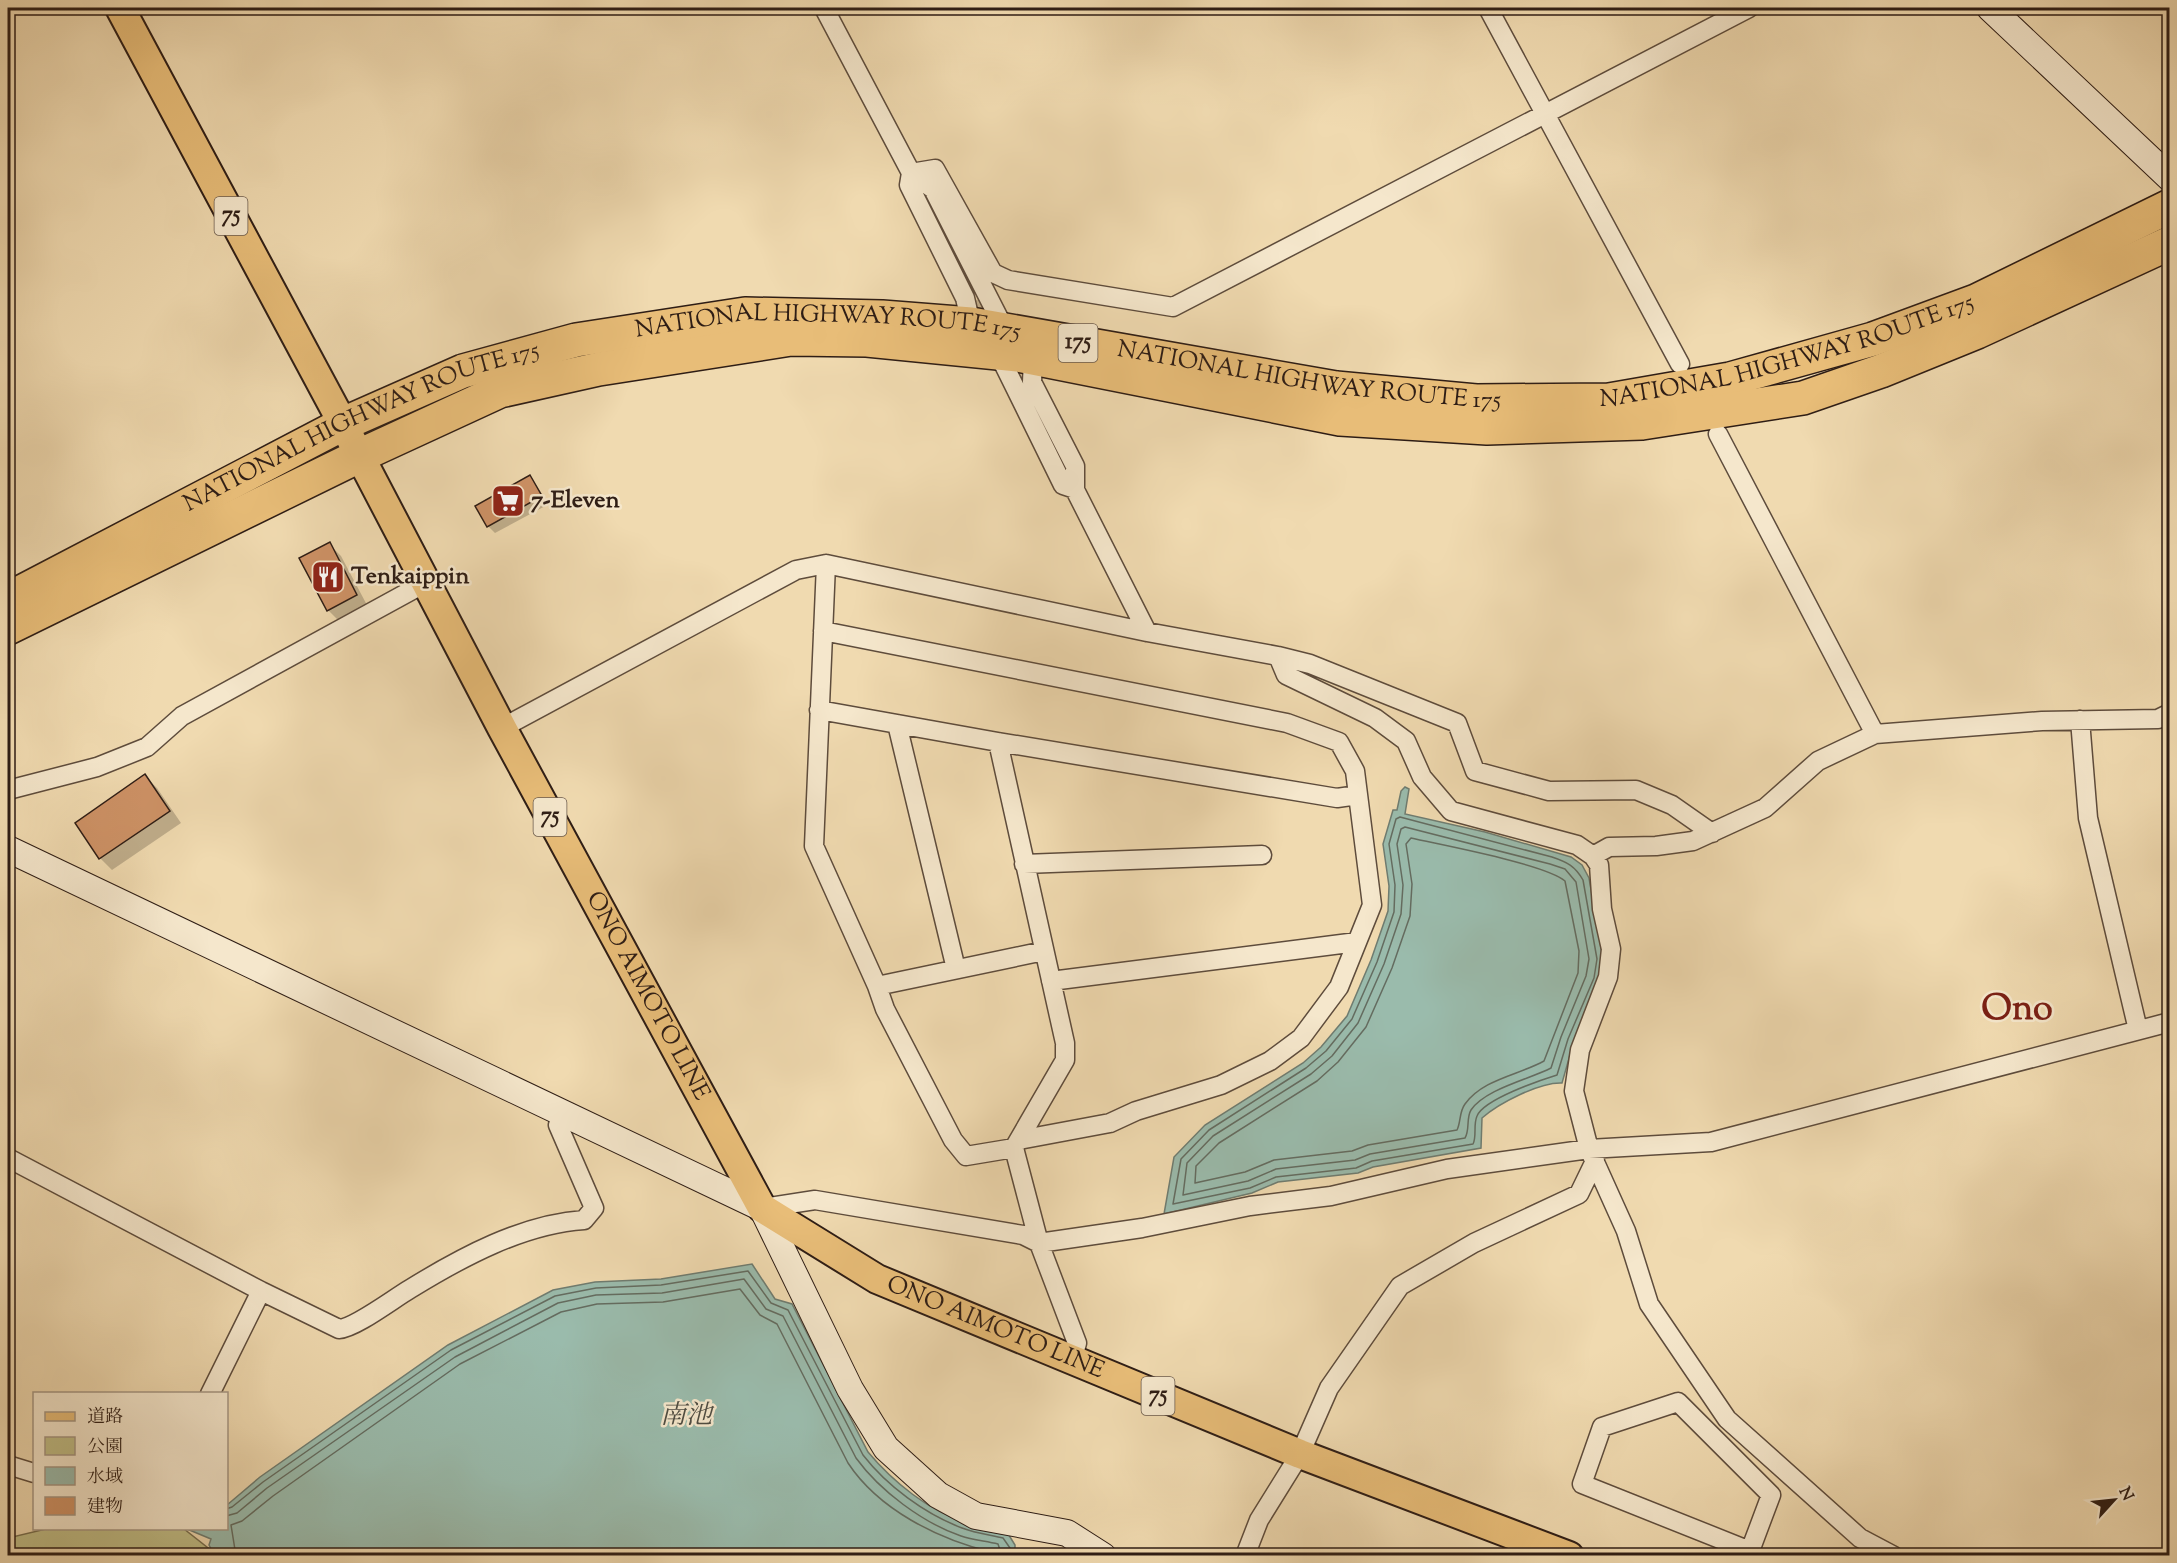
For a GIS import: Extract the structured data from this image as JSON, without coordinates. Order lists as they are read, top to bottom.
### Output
{
  "streets": {
    "highway": ["NATIONAL HIGHWAY ROUTE 175", "175"],
    "main road": ["75", "ONO AIMOTO LINE"]
  },
  "crossings": [
    ["NATIONAL HIGHWAY ROUTE 175", "ONO AIMOTO LINE"]
  ],
  "districts": ["Ono"],
  "water": ["南池"],
  "places": {
    "supermarket": ["7-Eleven"],
    "restaurant": ["Tenkaippin"]
  },
  "legend": [
    "道路",
    "公園",
    "水域",
    "建物"
  ],
  "north": "top right"
}
